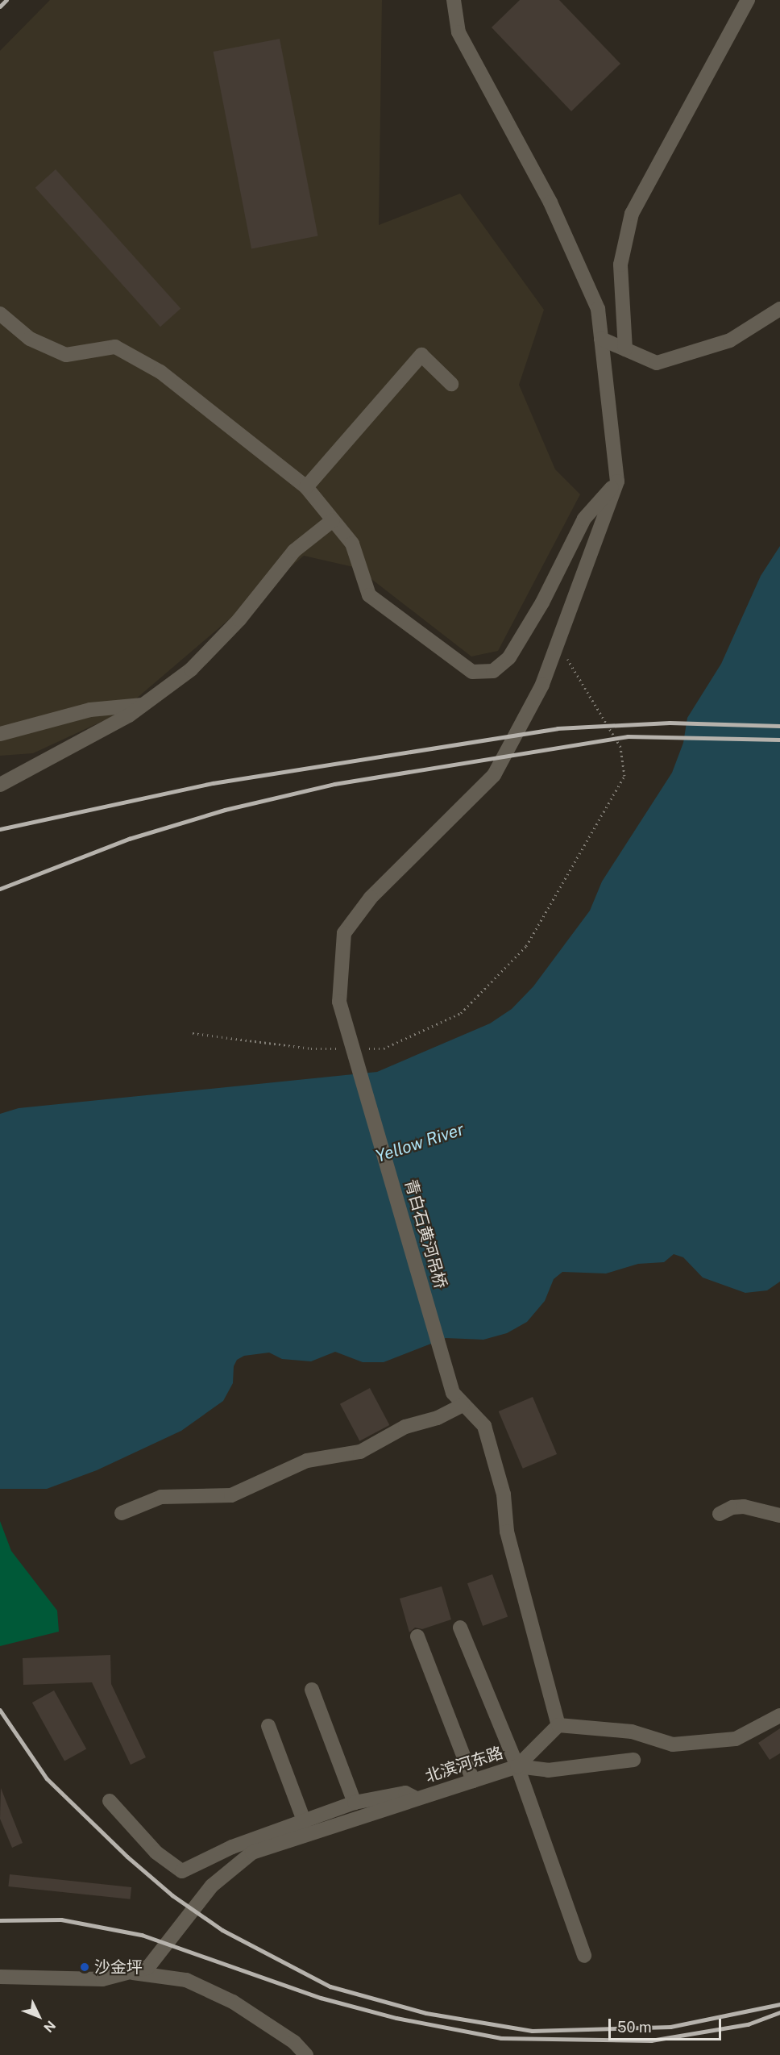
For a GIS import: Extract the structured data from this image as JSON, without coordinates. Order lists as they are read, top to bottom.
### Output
{
  "streets": {
    "street": ["青白石黄河吊桥", "北滨河东路"]
  },
  "crossings": [
    ["青白石黄河吊桥", "北滨河东路"]
  ],
  "water": ["Yellow River"],
  "places": ["沙金坪"],
  "scale_bar": "50 m",
  "north": "bottom right"
}
